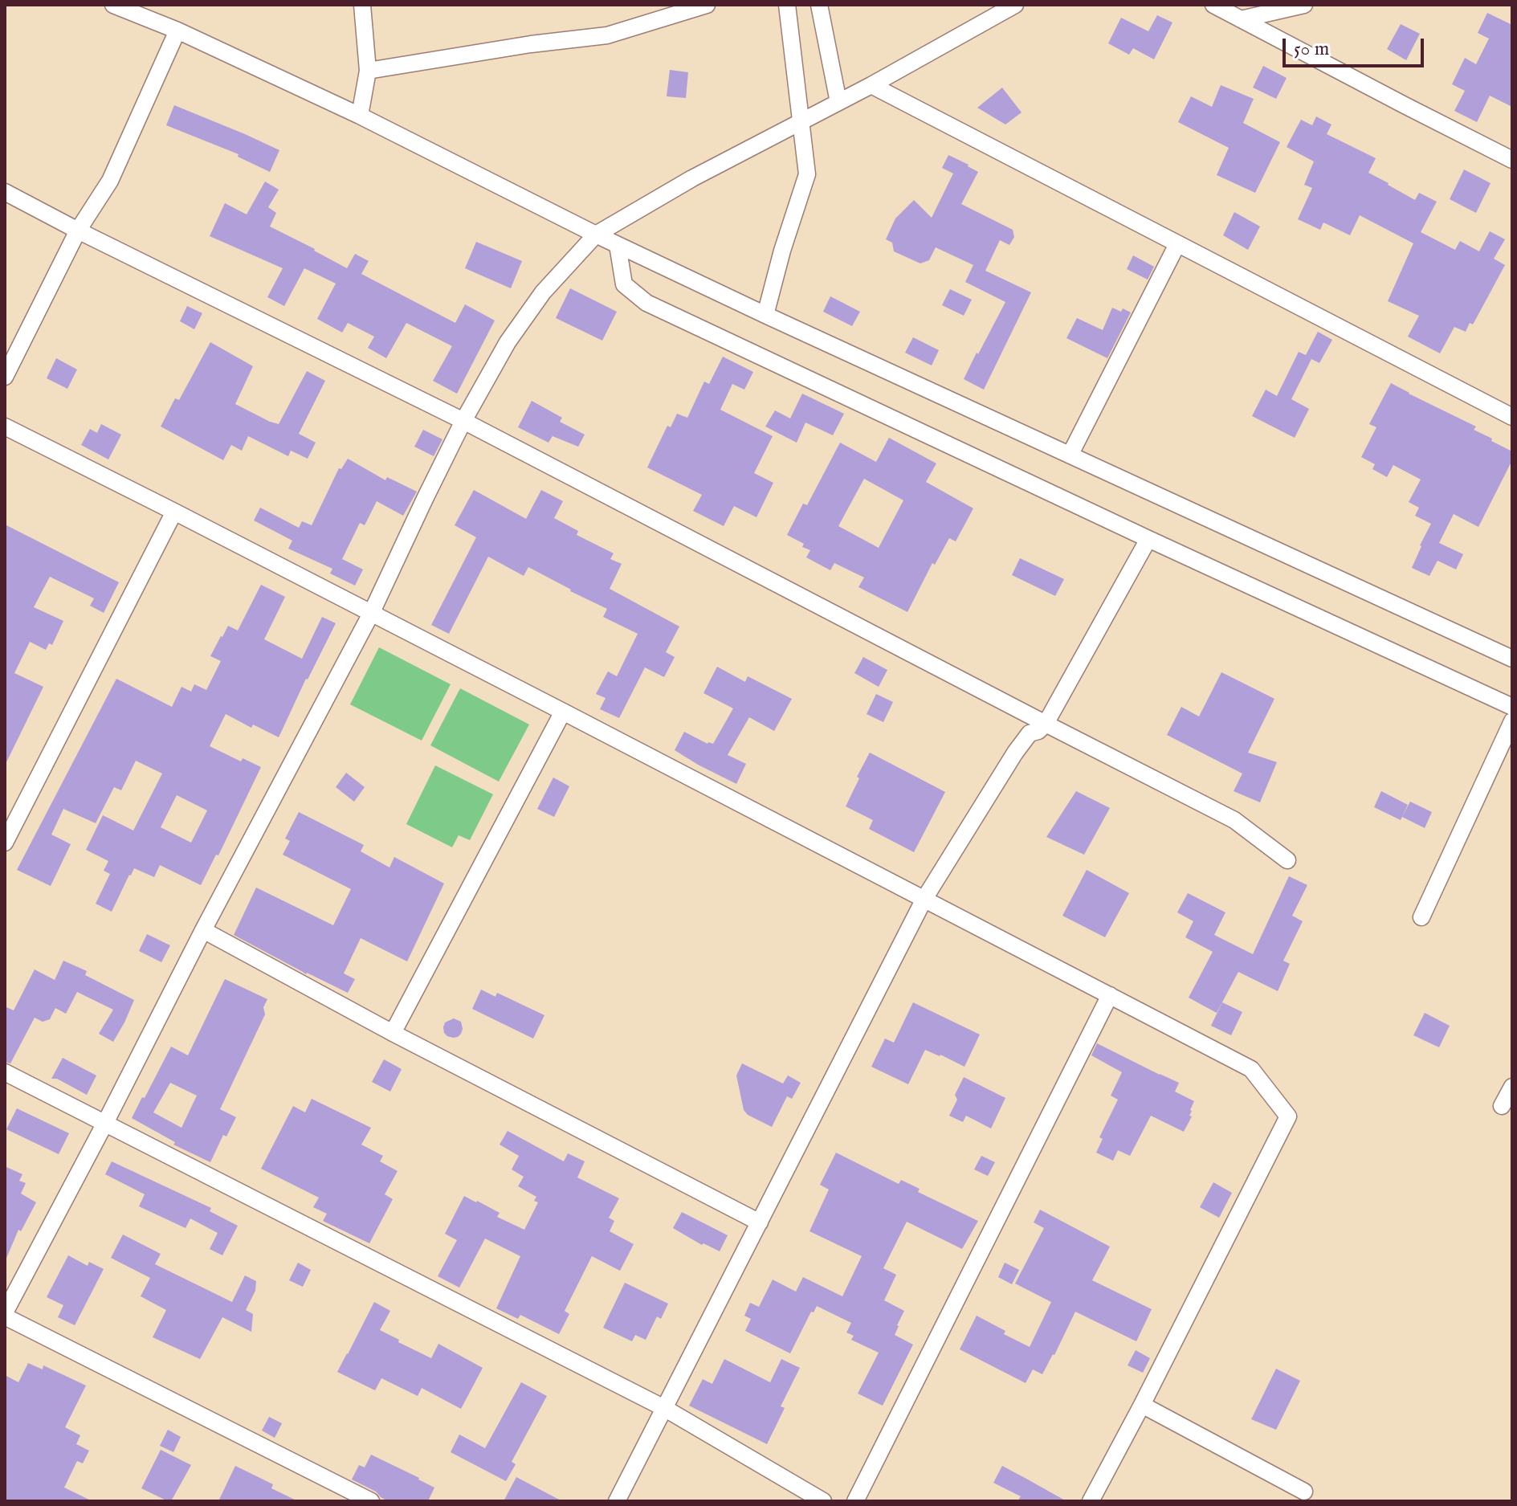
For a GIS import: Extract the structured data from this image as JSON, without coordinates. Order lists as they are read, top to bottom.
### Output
{
  "scale_bar": "50 m"
}
